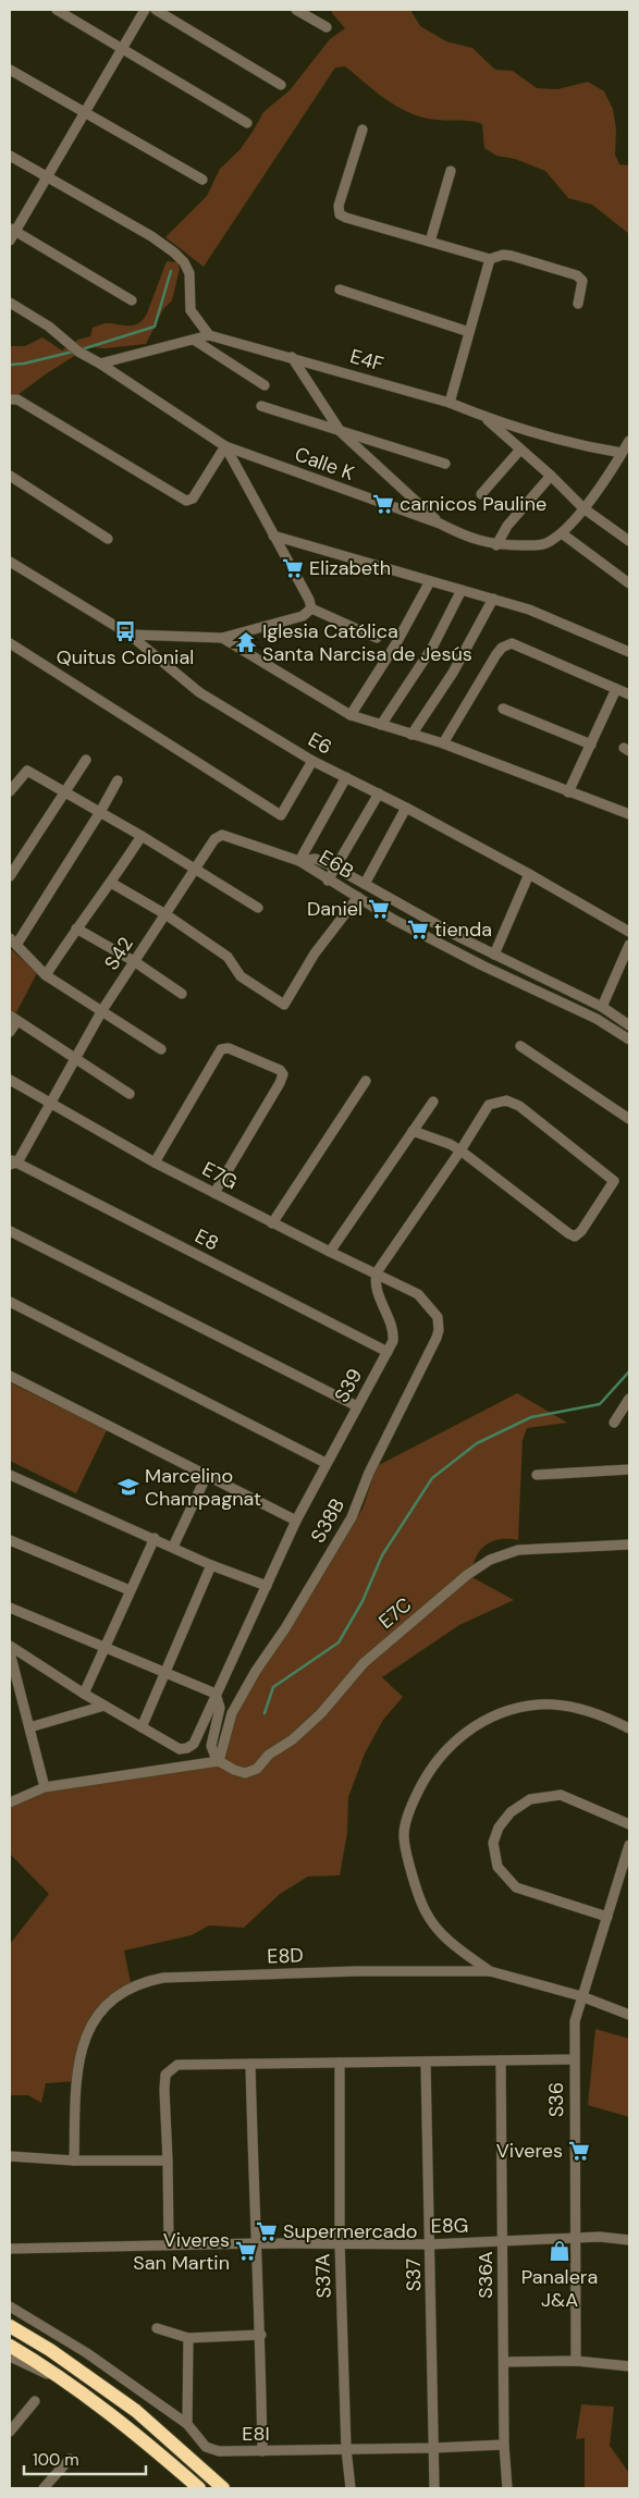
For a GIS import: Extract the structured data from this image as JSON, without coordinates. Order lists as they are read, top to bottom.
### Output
{
  "streets": {
    "street": [
      "E4F",
      "Calle K",
      "E6",
      "E6B",
      "S42",
      "E7G",
      "E8",
      "S39",
      "S38B",
      "E7C",
      "E8D",
      "S36",
      "E8G",
      "S37",
      "S36A",
      "S37A",
      "E8I"
    ]
  },
  "crossings": [
    ["E4F", "Calle K"],
    ["E6B", "S42"],
    ["S42", "E7G"],
    ["S42", "E8"],
    ["E7G", "S39"],
    ["E7G", "S38B"],
    ["E8", "S39"],
    ["S38B", "E7C"],
    ["E8D", "S36"],
    ["S36", "E8G"],
    ["E8G", "S37"],
    ["E8G", "S36A"],
    ["E8G", "S37A"],
    ["S37", "E8I"],
    ["S36A", "E8I"],
    ["S37A", "E8I"]
  ],
  "places": {
    "supermarket": [
      "carnicos Pauline",
      "Elizabeth",
      "Daniel",
      "tienda",
      "Viveres",
      "Supermercado",
      "Viveres San Martin"
    ],
    "bus stop": ["Quitus Colonial"],
    "temple": ["Iglesia Católica Santa Narcisa de Jesús"],
    "school or university": ["Marcelino Champagnat"],
    "shop": ["Panalera J&A"]
  },
  "scale_bar": "100 m"
}
